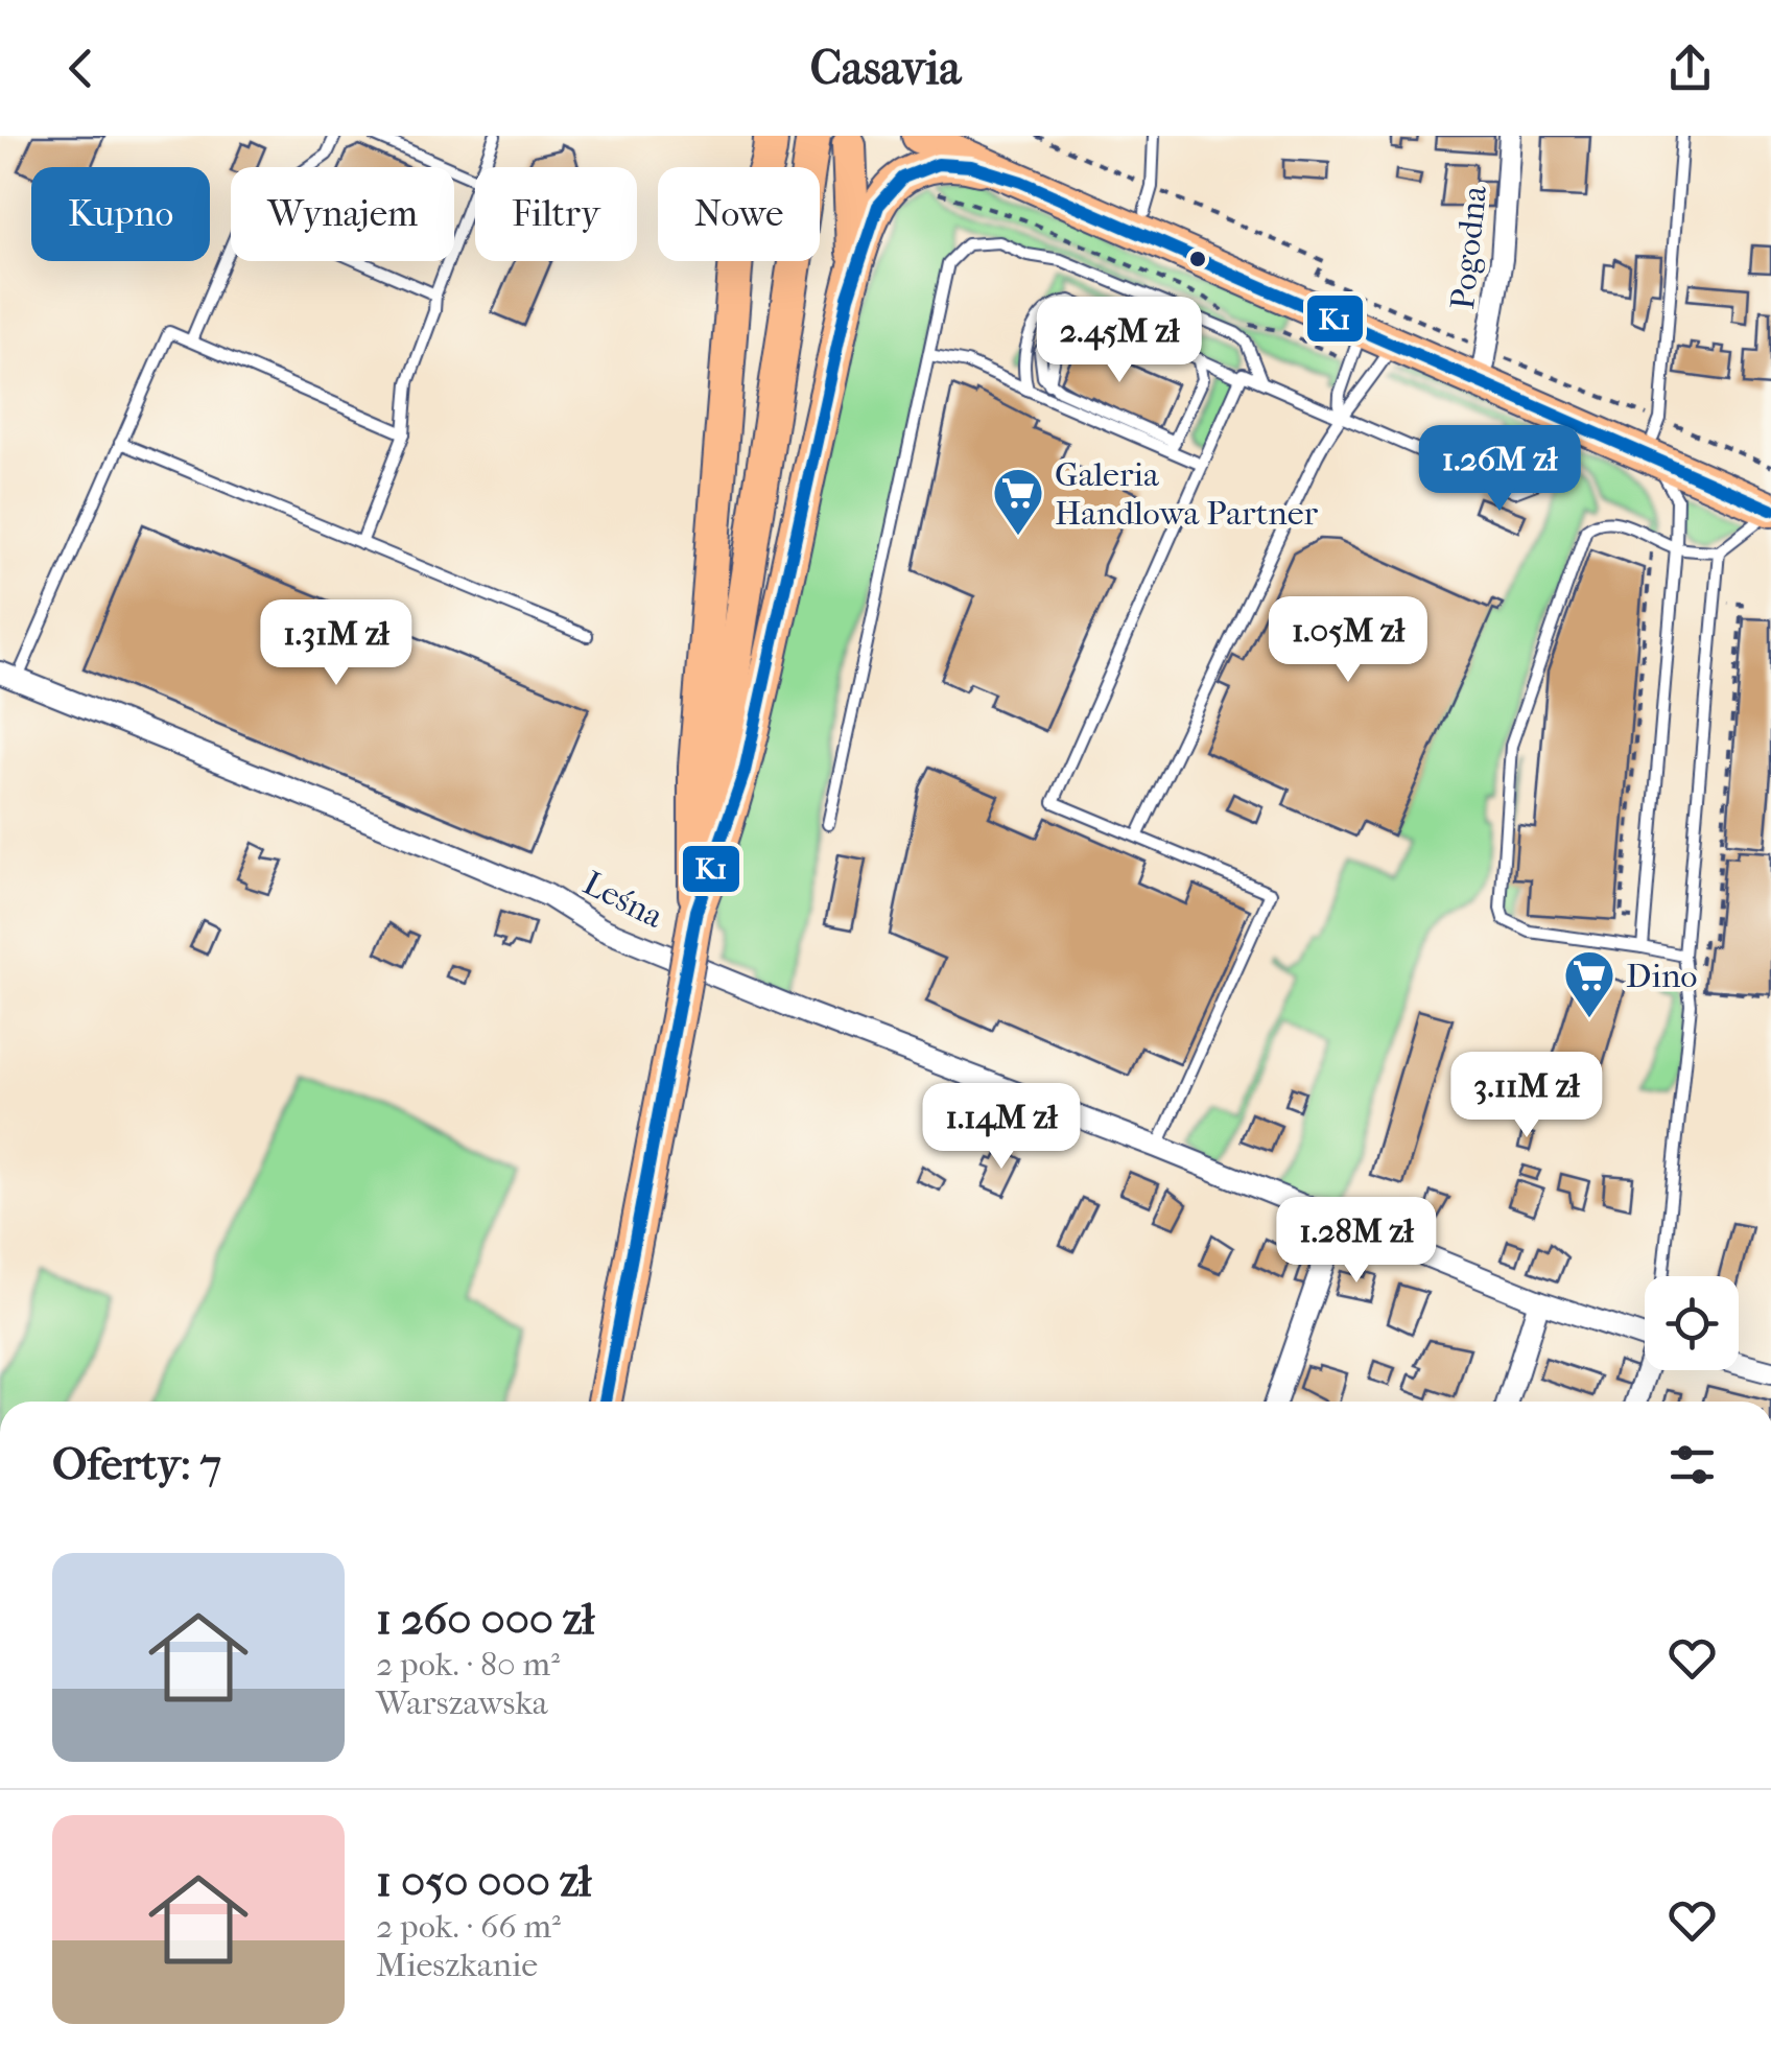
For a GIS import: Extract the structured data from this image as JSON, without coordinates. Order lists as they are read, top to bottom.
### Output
{
  "streets": {
    "street": ["Pogodna", "Leśna"]
  },
  "places": {
    "supermarket": ["Galeria Handlowa Partner", "Dino"]
  },
  "lines": ["transit line K1"],
  "page": {
    "header": "Casavia",
    "chip": [
      "Kupno",
      "Wynajem",
      "Filtry",
      "Nowe"
    ],
    "price": [
      "2.45M zł",
      "1.26M zł",
      "1.05M zł",
      "1.31M zł",
      "3.11M zł",
      "1.14M zł",
      "1.28M zł"
    ],
    "heading": "Oferty: 7",
    "list": [
      {
        "name": "1 260 000 zł",
        "note": "2 pok. · 80 m² · Warszawska"
      },
      {
        "name": "1 050 000 zł",
        "note": "2 pok. · 66 m² · Mieszkanie"
      }
    ]
  }
}
